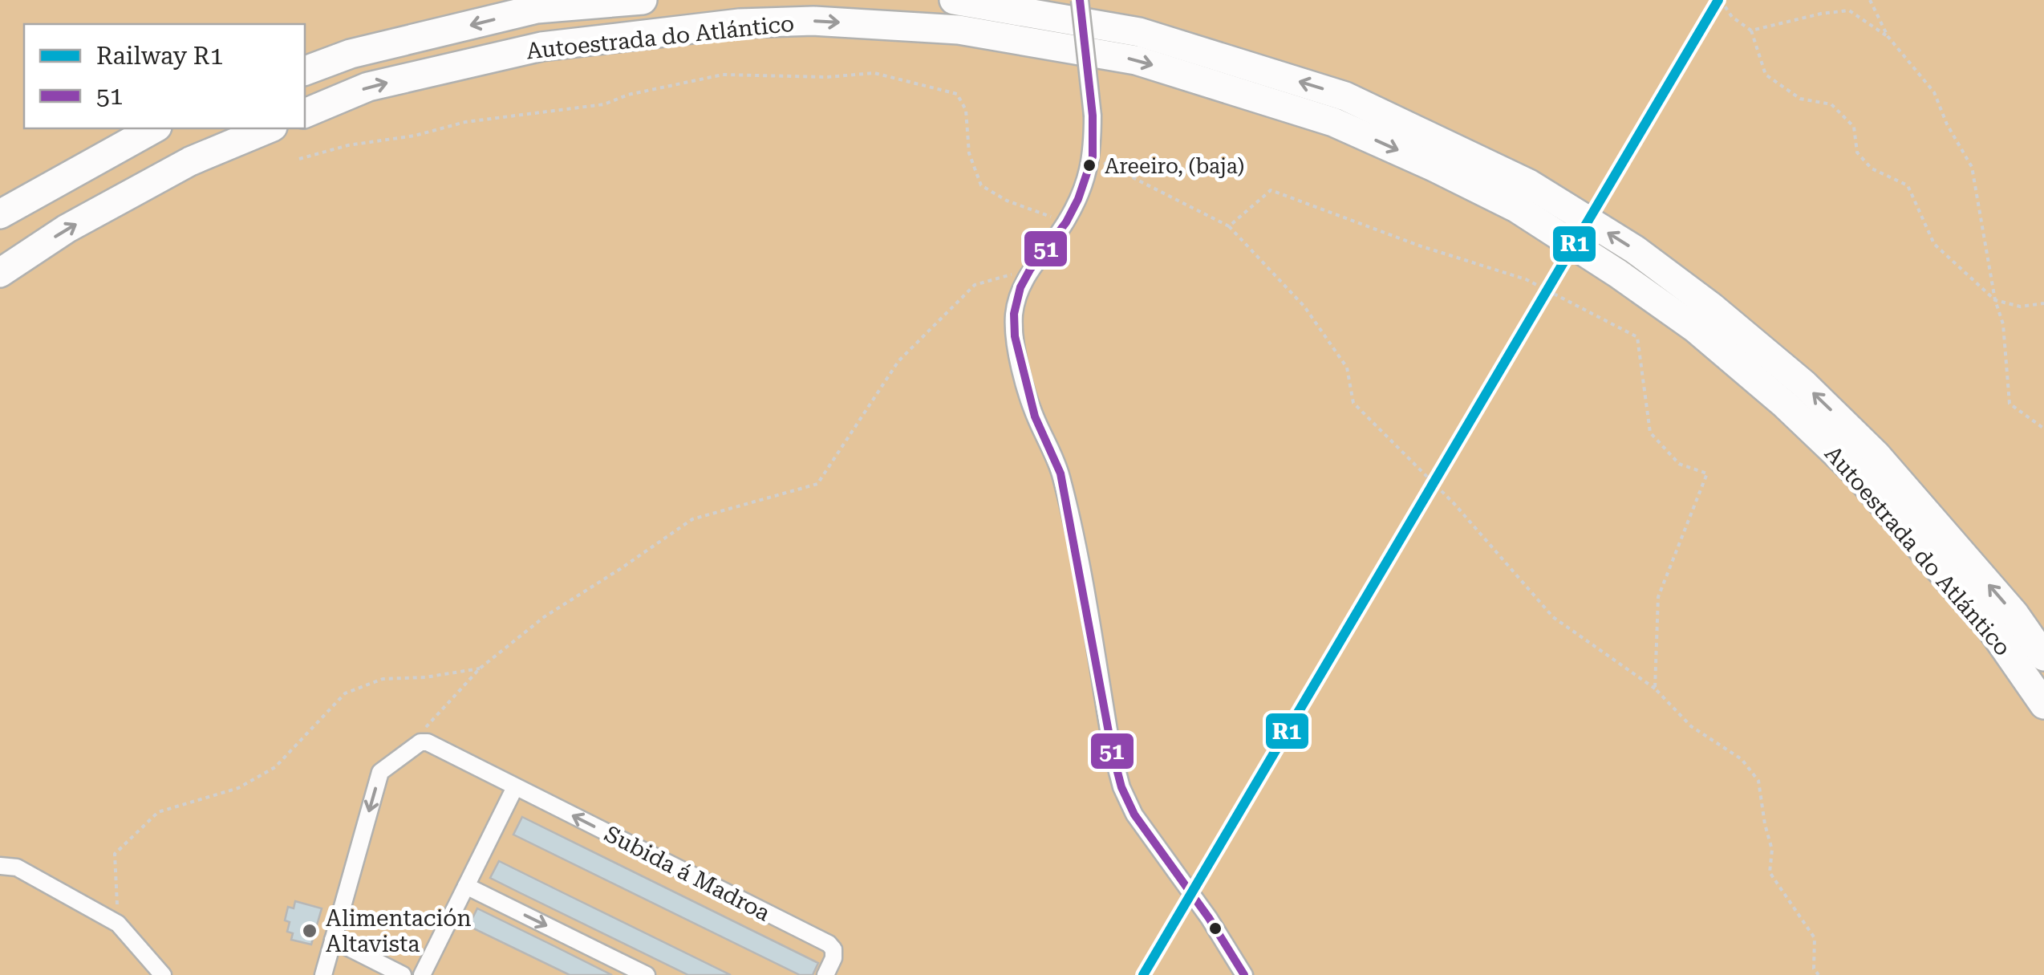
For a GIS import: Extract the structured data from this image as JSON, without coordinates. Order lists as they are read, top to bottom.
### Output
{
  "streets": {
    "highway": ["Autoestrada do Atlántico"],
    "street": ["Subida á Madroa"]
  },
  "places": ["Areeiro, (baja)", "Alimentación Altavista"],
  "lines": ["rail line R1", "transit line 51"],
  "legend": ["Railway R1", "51"]
}
